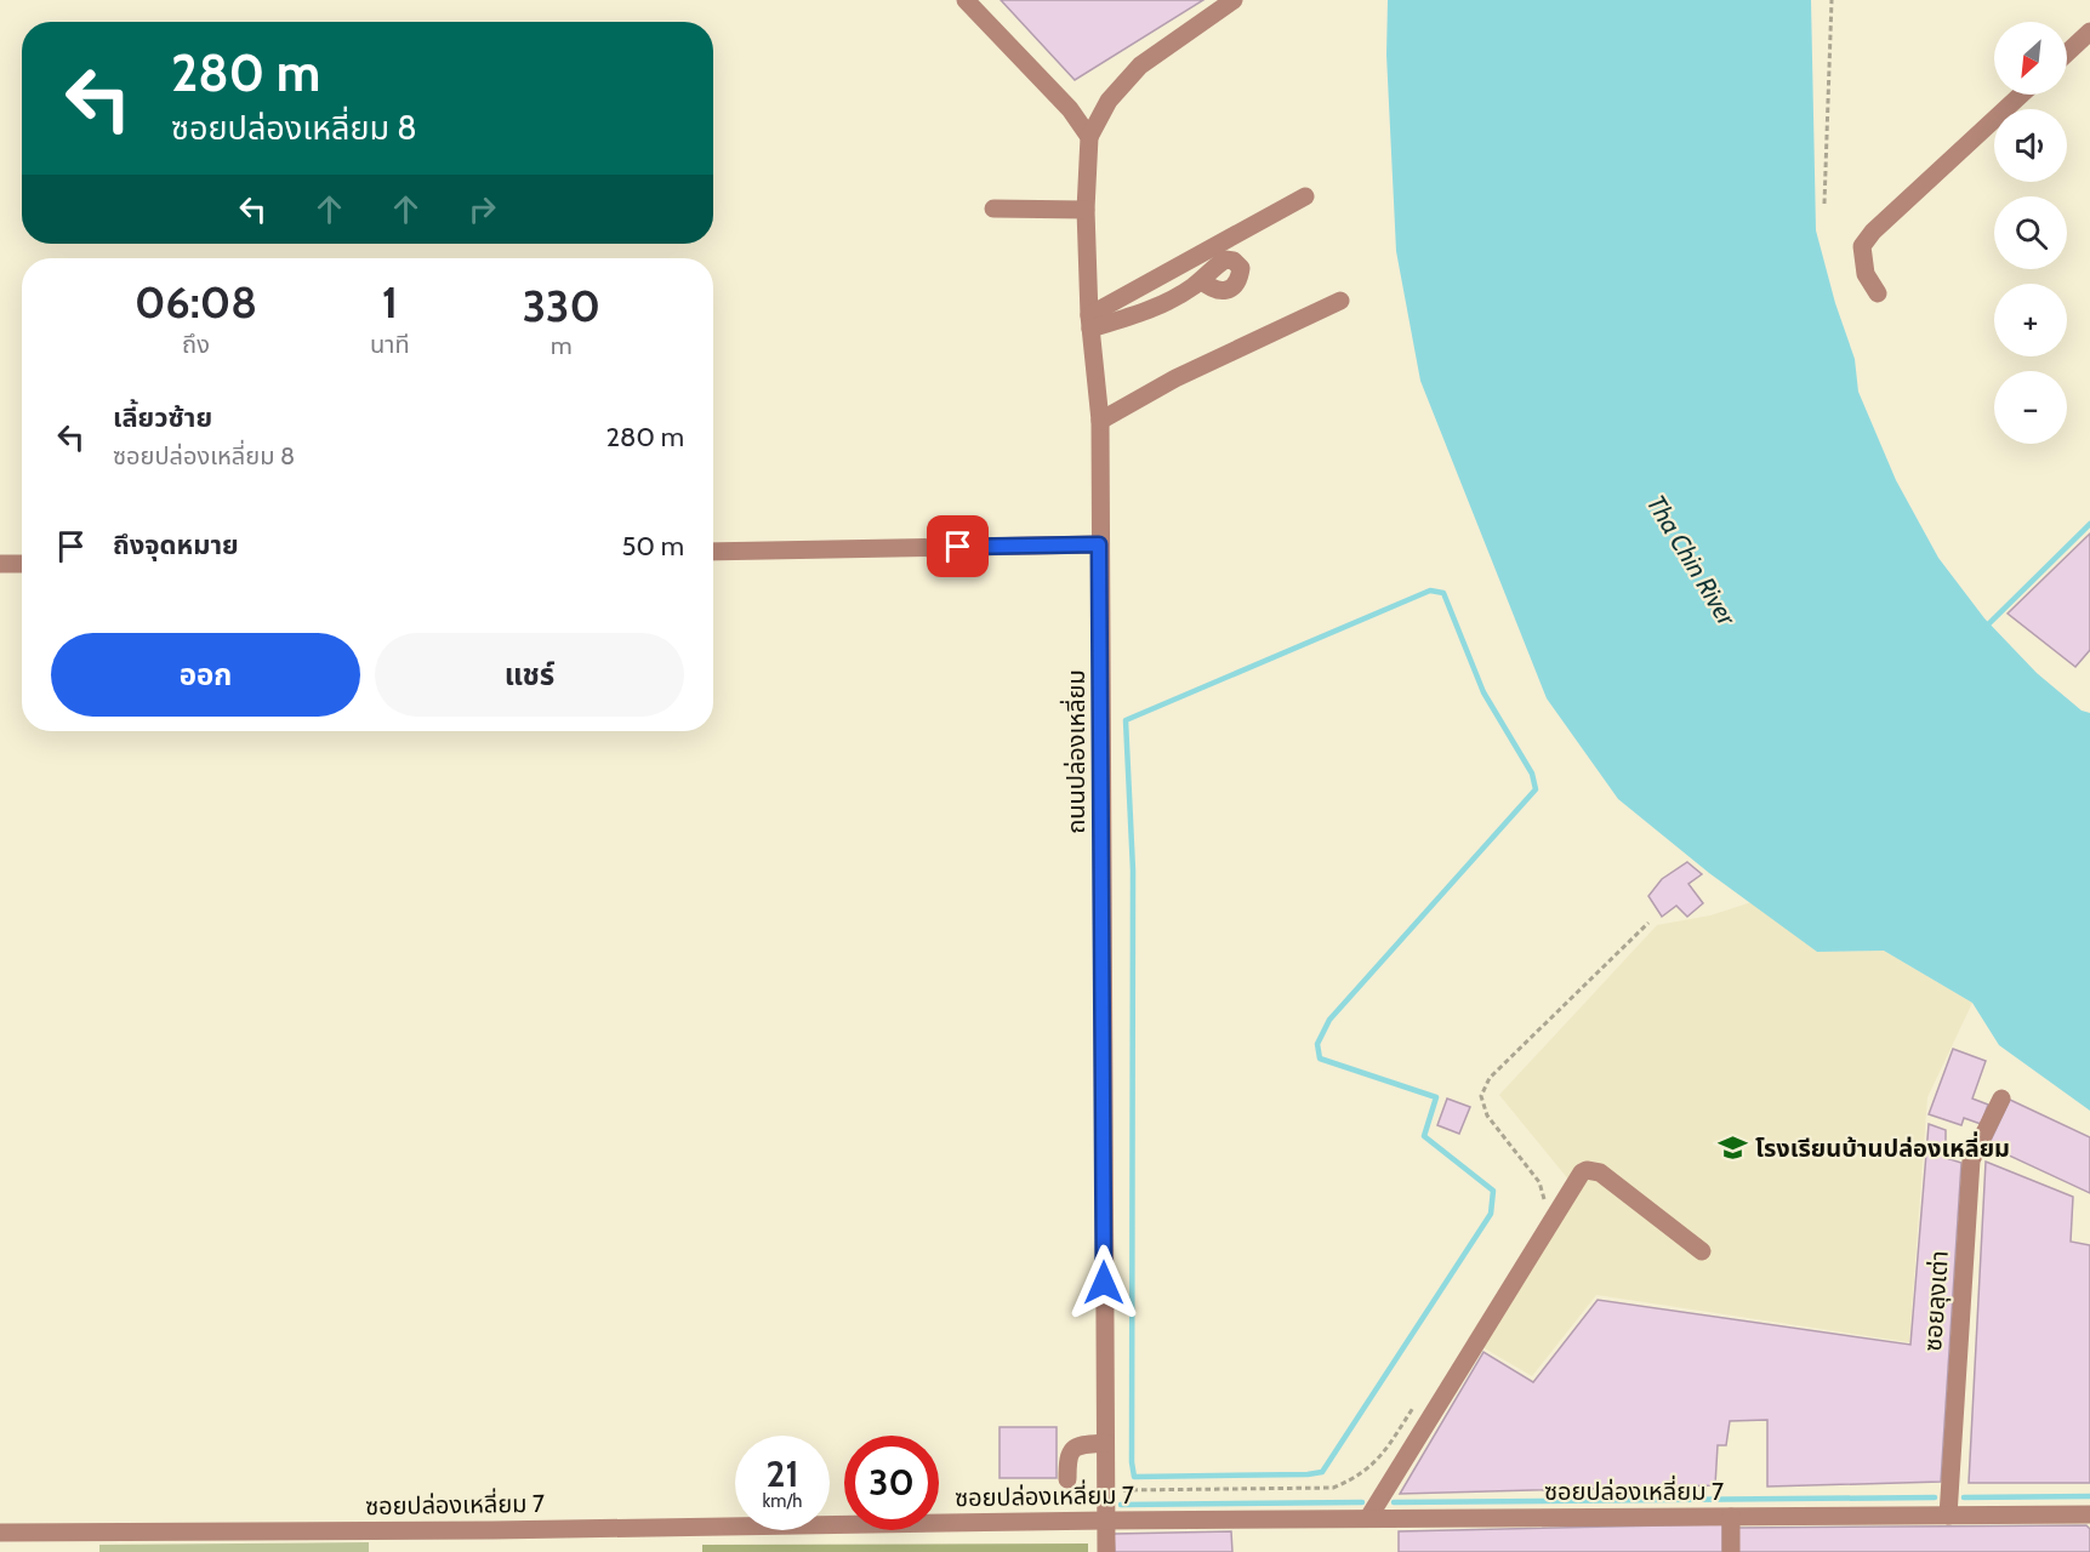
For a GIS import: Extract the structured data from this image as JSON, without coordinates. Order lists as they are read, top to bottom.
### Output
{
  "streets": {
    "street": ["ถนนปล่องเหลี่ยม", "ซอยลุงเต่า", "ซอยปล่องเหลี่ยม 7"]
  },
  "crossings": [
    ["ถนนปล่องเหลี่ยม", "ซอยปล่องเหลี่ยม 7"],
    ["ซอยลุงเต่า", "ซอยปล่องเหลี่ยม 7"]
  ],
  "water": ["Tha Chin River"],
  "places": {
    "school or university": ["โรงเรียนบ้านปล่องเหลี่ยม"]
  },
  "north": "bottom left",
  "page": {
    "map_buttons": ["+", "−"],
    "turn": ["280 m", "ซอยปล่องเหลี่ยม 8"],
    "eta": [
      "06:08",
      "ถึง",
      "1",
      "นาที",
      "330",
      "m"
    ],
    "list": [
      {
        "name": "เลี้ยวซ้าย",
        "note": "ซอยปล่องเหลี่ยม 8",
        "value": "280 m"
      },
      {
        "name": "ถึงจุดหมาย",
        "value": "50 m"
      }
    ],
    "buttons": ["ออก", "แชร์"],
    "speed": "21 km/h",
    "limit": "30"
  }
}
